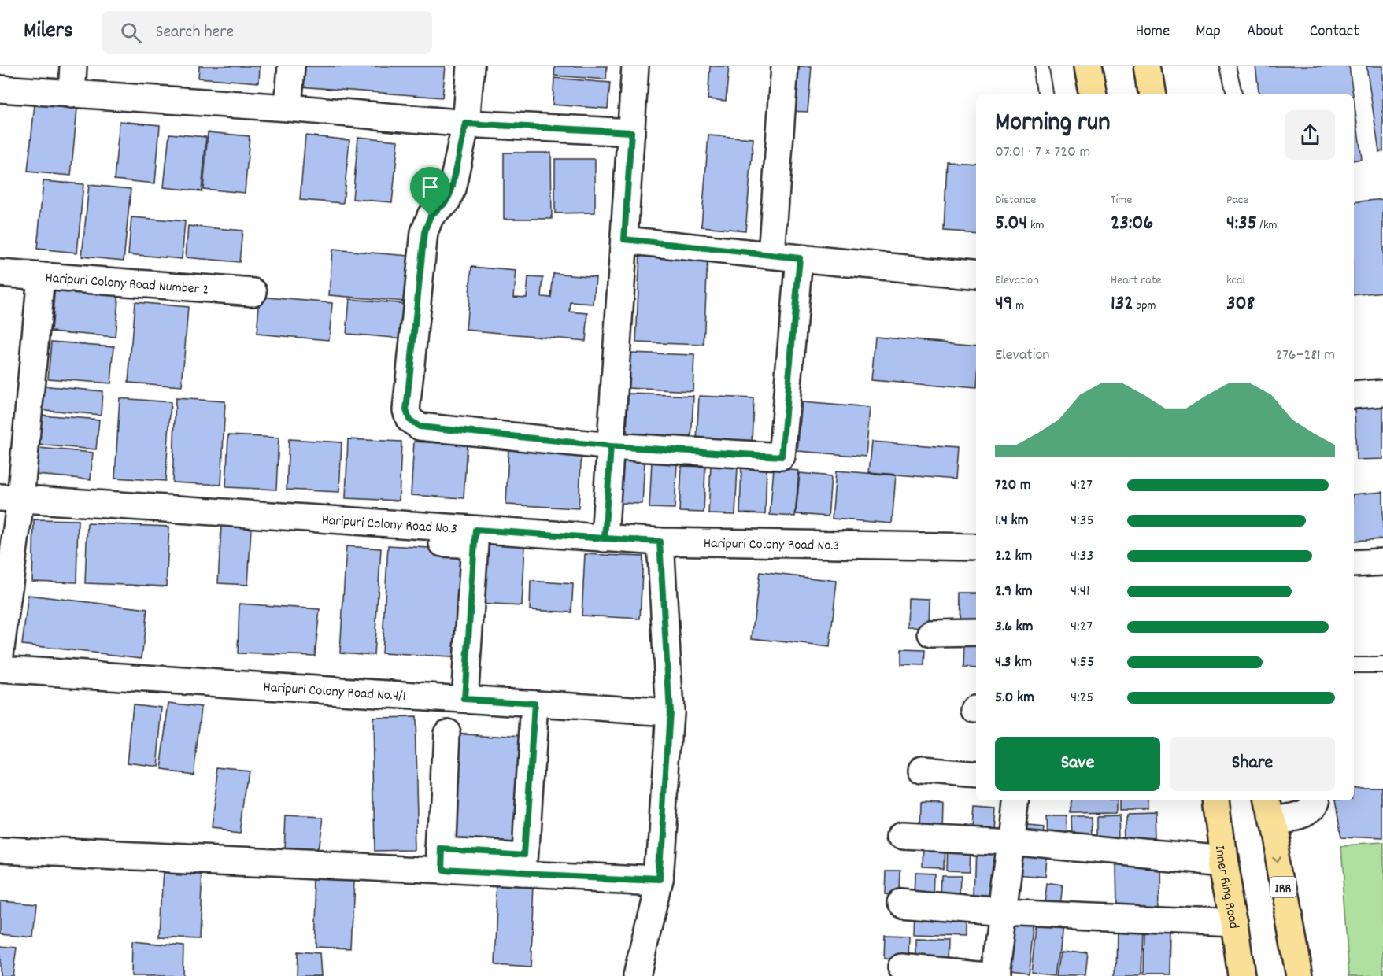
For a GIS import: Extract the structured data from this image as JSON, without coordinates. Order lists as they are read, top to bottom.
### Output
{
  "streets": {
    "highway": ["Inner Ring Road", "IRR"],
    "street": ["Haripuri Colony Road Number 2", "Haripuri Colony Road No.3", "Haripuri Colony Road No.4/1"]
  },
  "page": {
    "header": "Milers",
    "search": "Search here",
    "nav": [
      "Home",
      "Map",
      "About",
      "Contact"
    ],
    "heading": ["Morning run", "07:01 · 7 × 720 m"],
    "stats": [
      ["Distance", "5.04 km"],
      ["Time", "23:06"],
      ["Pace", "4:35 /km"],
      ["Elevation", "49 m"],
      ["Heart rate", "132 bpm"],
      ["kcal", "308"]
    ],
    "chart": ["Elevation", "276–281 m"],
    "list": [
      {
        "name": "720 m",
        "note": "4:27"
      },
      {
        "name": "1.4 km",
        "note": "4:35"
      },
      {
        "name": "2.2 km",
        "note": "4:33"
      },
      {
        "name": "2.9 km",
        "note": "4:41"
      },
      {
        "name": "3.6 km",
        "note": "4:27"
      },
      {
        "name": "4.3 km",
        "note": "4:55"
      },
      {
        "name": "5.0 km",
        "note": "4:25"
      }
    ],
    "buttons": ["Save", "Share"]
  }
}
